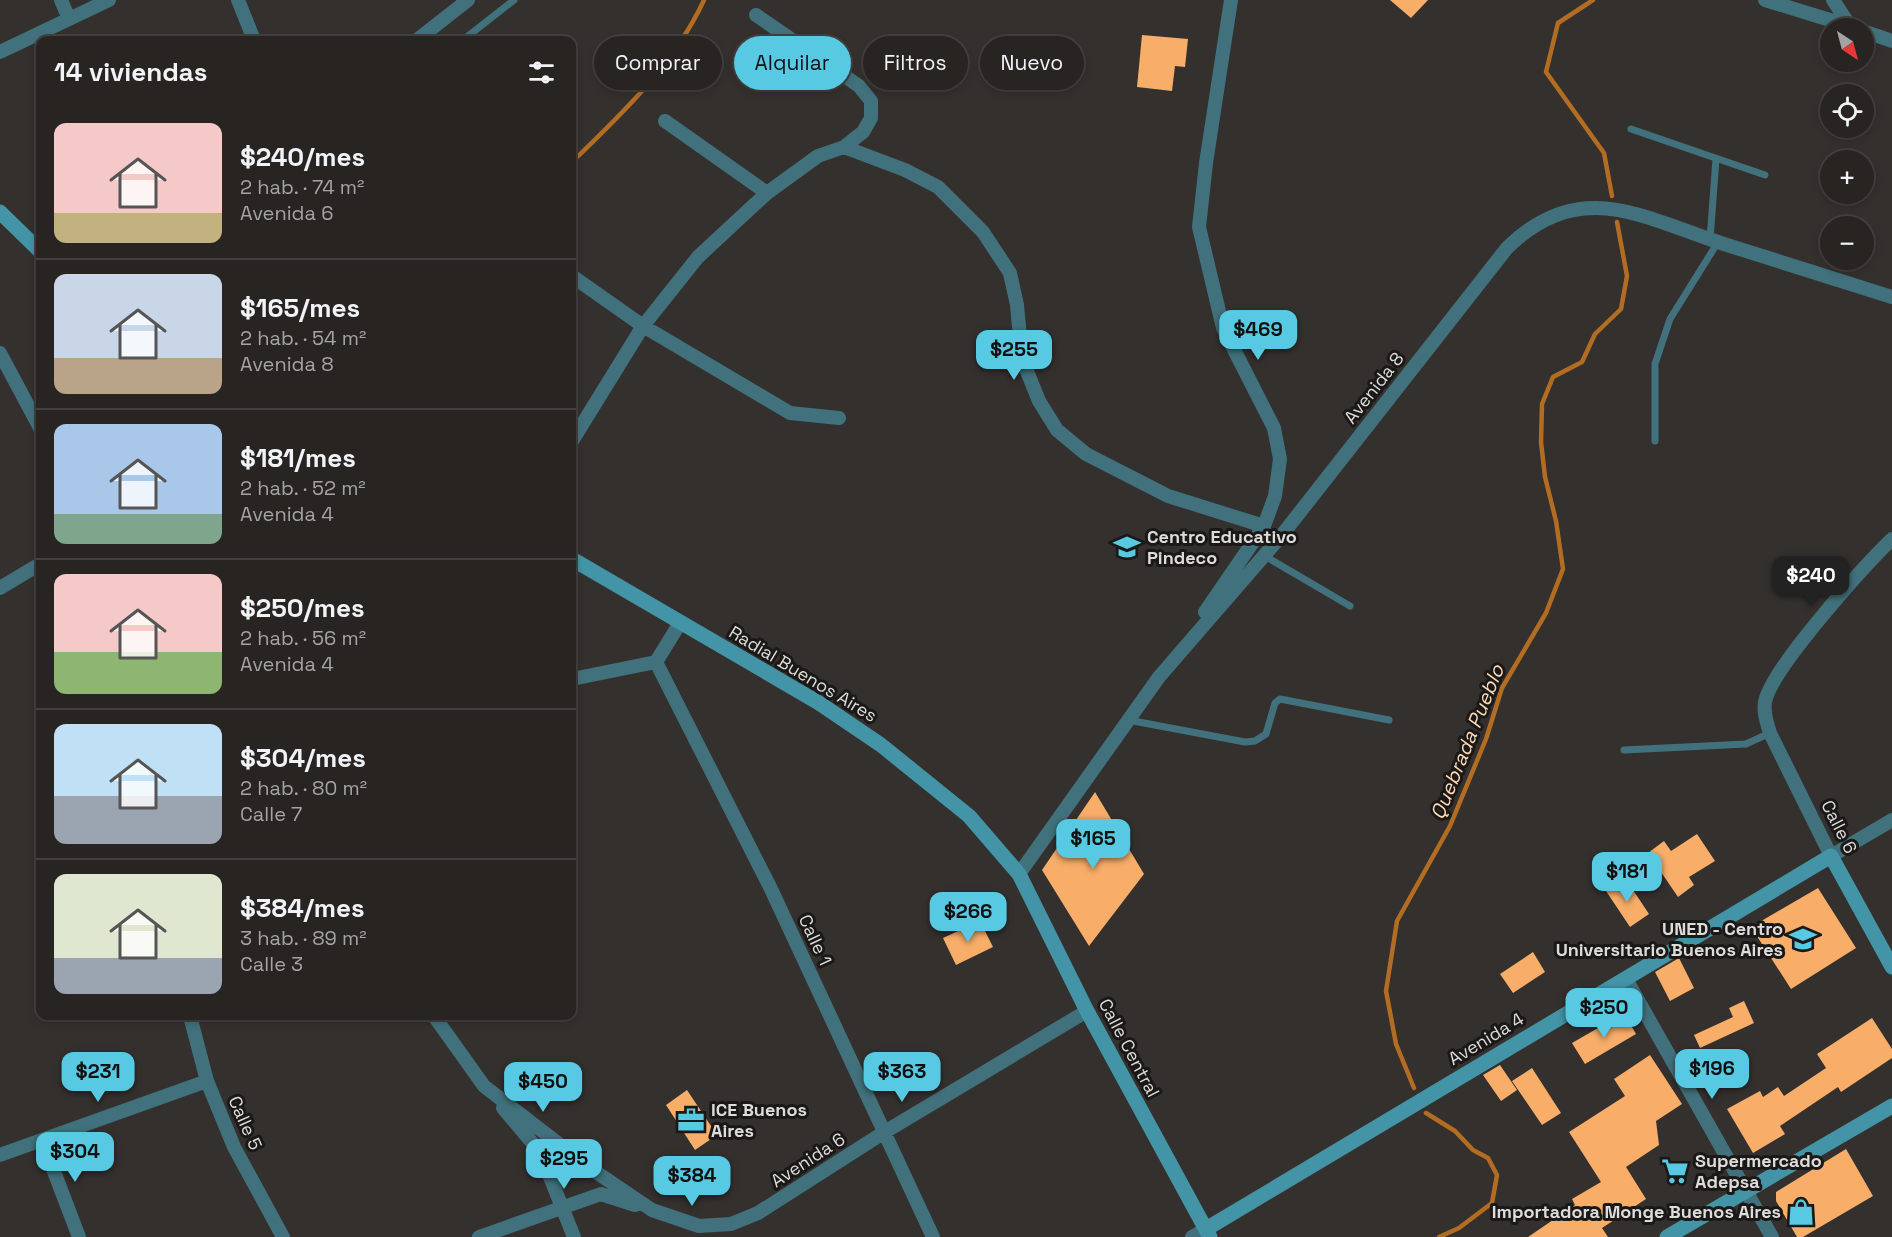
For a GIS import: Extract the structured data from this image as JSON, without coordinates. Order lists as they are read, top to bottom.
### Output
{
  "streets": {
    "street": [
      "Avenida 8",
      "Radial Buenos Aires",
      "Calle 6",
      "Calle 1",
      "Avenida 4",
      "Calle Central",
      "Calle 5",
      "Avenida 6"
    ]
  },
  "crossings": [
    ["Avenida 8", "Radial Buenos Aires"],
    ["Avenida 8", "Calle Central"],
    ["Radial Buenos Aires", "Calle Central"],
    ["Calle 6", "Avenida 4"],
    ["Calle 1", "Avenida 6"],
    ["Avenida 4", "Calle Central"],
    ["Calle Central", "Avenida 6"]
  ],
  "water": ["Quebrada Pueblo"],
  "places": {
    "school or university": ["Centro Educativo Pindeco", "UNED - Centro Universitario Buenos Aires"],
    "office": ["ICE Buenos Aires"],
    "supermarket": ["Supermercado Adepsa"],
    "shop": ["Importadora Monge Buenos Aires"]
  },
  "north": "bottom right",
  "page": {
    "map_buttons": ["+", "−"],
    "chip": [
      "Comprar",
      "Alquilar",
      "Filtros",
      "Nuevo"
    ],
    "heading": "14 viviendas",
    "list": [
      {
        "name": "$240/mes",
        "note": "2 hab. · 74 m² · Avenida 6"
      },
      {
        "name": "$165/mes",
        "note": "2 hab. · 54 m² · Avenida 8"
      },
      {
        "name": "$181/mes",
        "note": "2 hab. · 52 m² · Avenida 4"
      },
      {
        "name": "$250/mes",
        "note": "2 hab. · 56 m² · Avenida 4"
      },
      {
        "name": "$304/mes",
        "note": "2 hab. · 80 m² · Calle 7"
      },
      {
        "name": "$384/mes",
        "note": "3 hab. · 89 m² · Calle 3"
      }
    ],
    "price": [
      "$469",
      "$255",
      "$240",
      "$165",
      "$181",
      "$266",
      "$250",
      "$196",
      "$231",
      "$363",
      "$450",
      "$304",
      "$295",
      "$384"
    ]
  }
}
